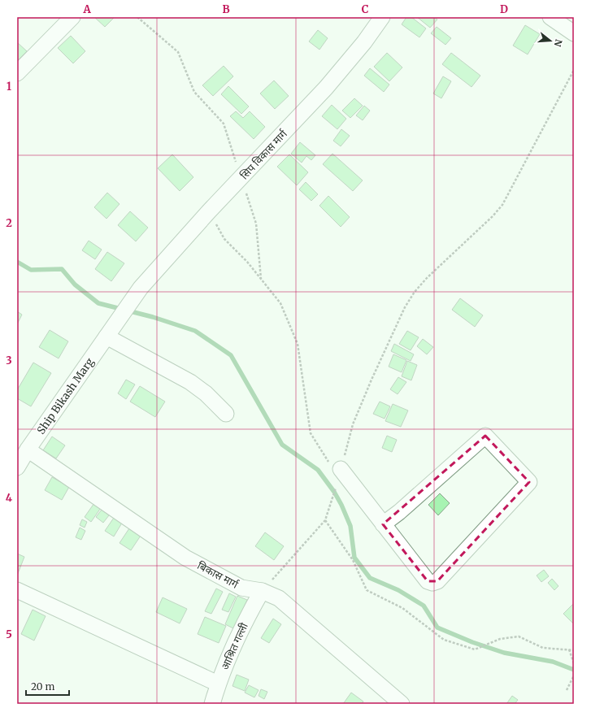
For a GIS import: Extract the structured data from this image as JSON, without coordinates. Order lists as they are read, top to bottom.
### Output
{
  "streets": {
    "street": [
      "सिप विकास मार्ग",
      "Ship Bikash Marg",
      "बिकास मार्ग",
      "आश्रित गल्ली"
    ]
  },
  "crossings": [
    ["सिप विकास मार्ग", "Ship Bikash Marg"],
    ["Ship Bikash Marg", "बिकास मार्ग"],
    ["बिकास मार्ग", "आश्रित गल्ली"]
  ],
  "scale_bar": "20 m",
  "north": "right",
  "grid": {
    "columns": [
      "A",
      "B",
      "C",
      "D"
    ],
    "rows": [
      "1",
      "2",
      "3",
      "4",
      "5"
    ]
  }
}
